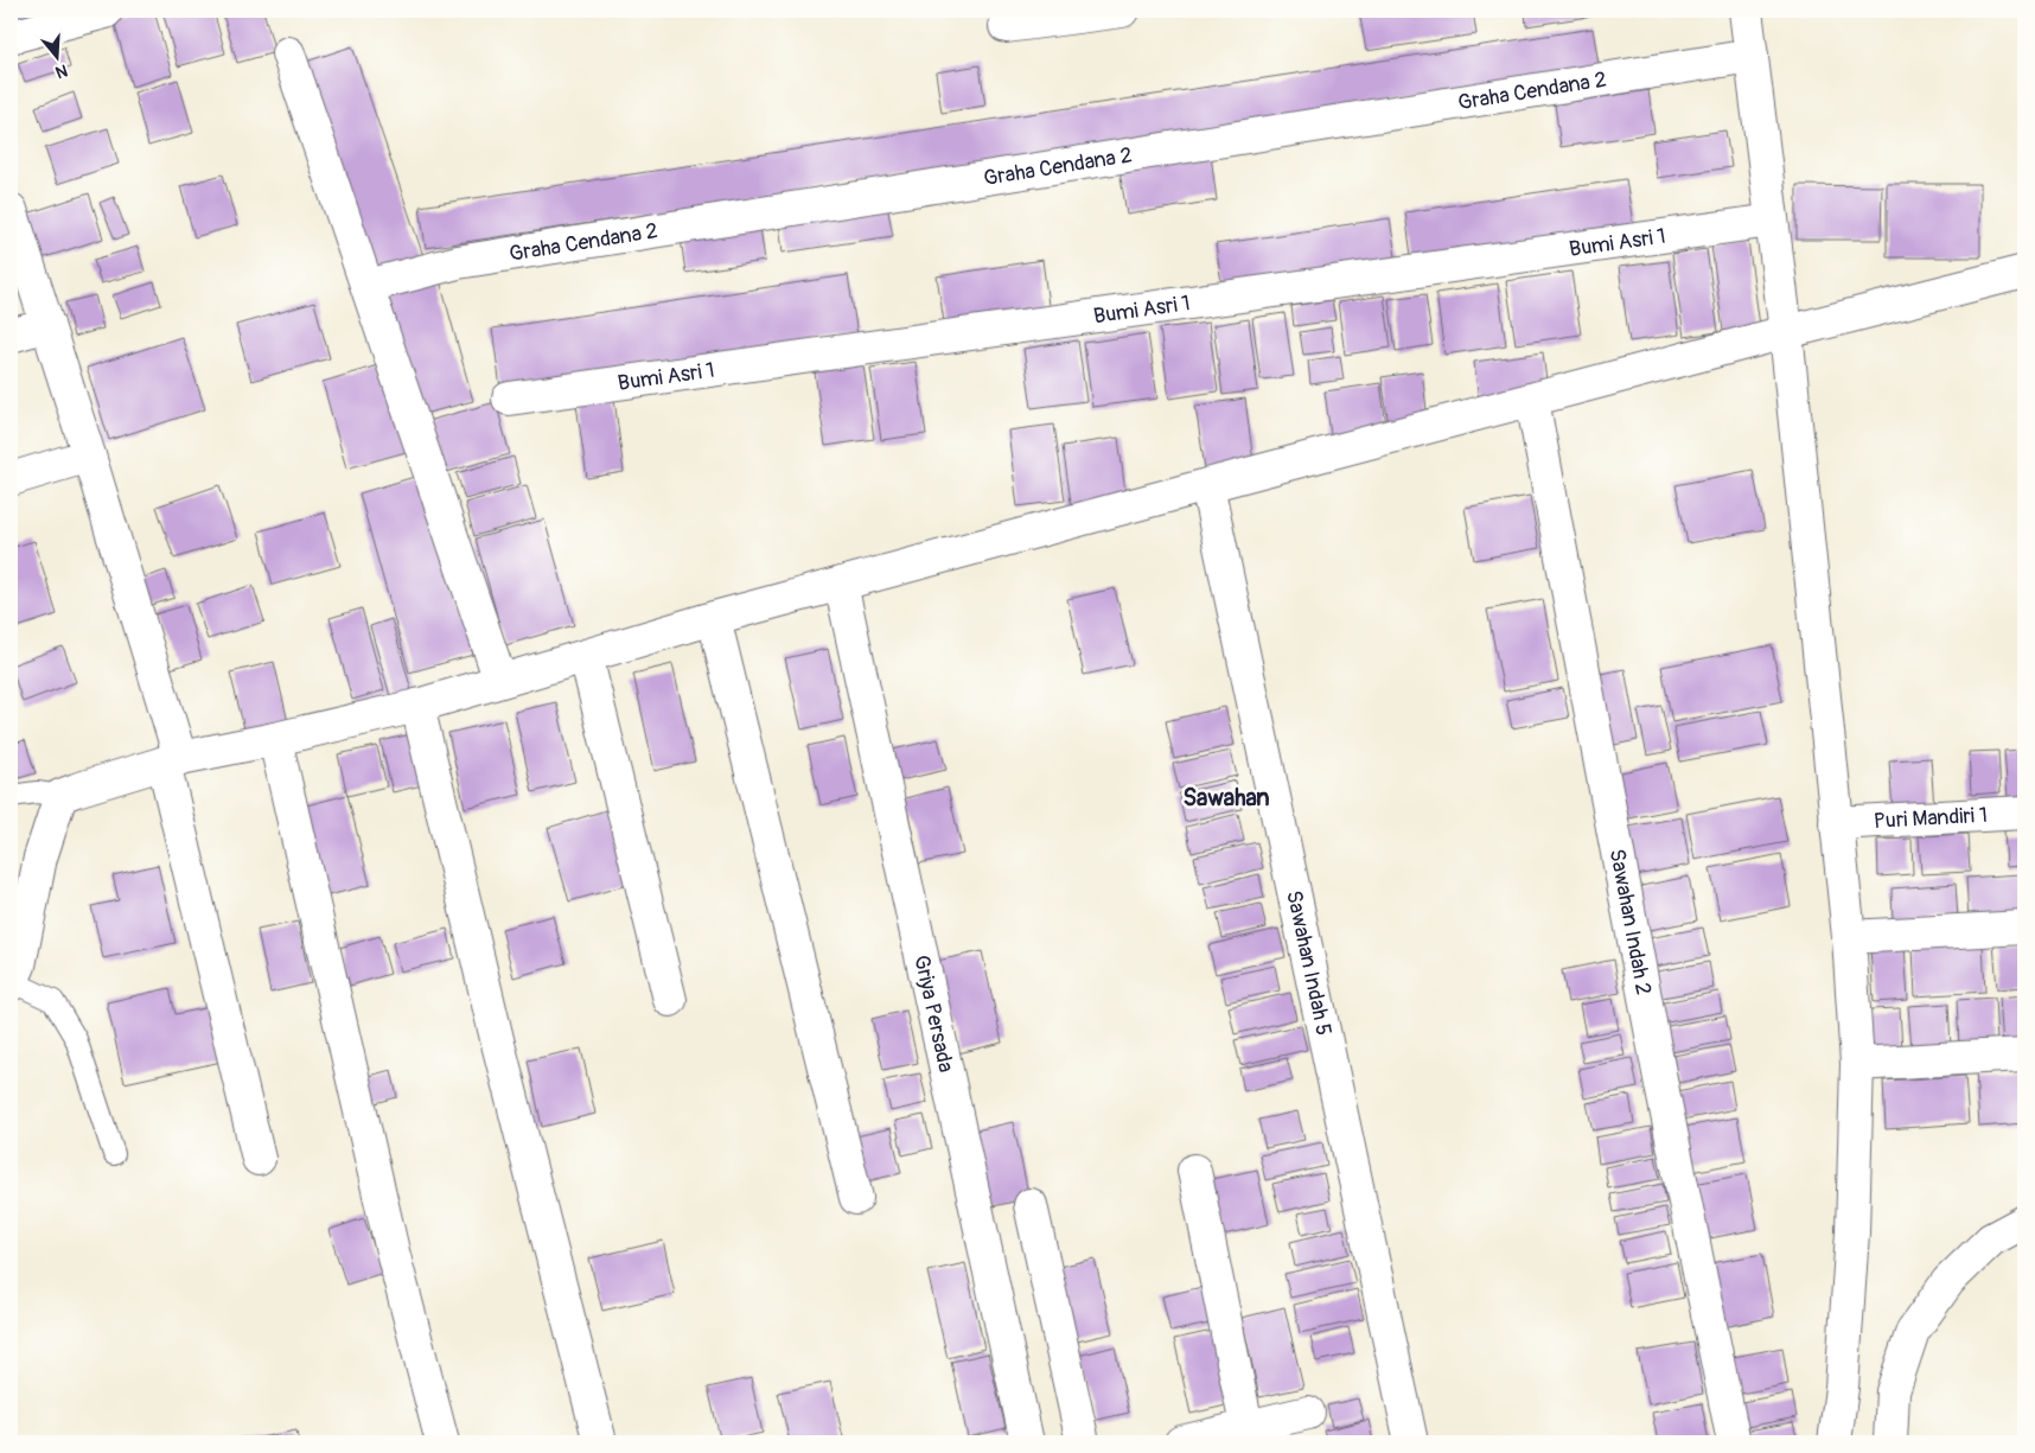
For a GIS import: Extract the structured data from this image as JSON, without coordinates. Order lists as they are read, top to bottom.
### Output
{
  "streets": {
    "street": [
      "Graha Cendana 2",
      "Bumi Asri 1",
      "Puri Mandiri 1",
      "Sawahan Indah 2",
      "Sawahan Indah 5",
      "Griya Persada"
    ]
  },
  "districts": ["Sawahan"],
  "north": "bottom"
}
